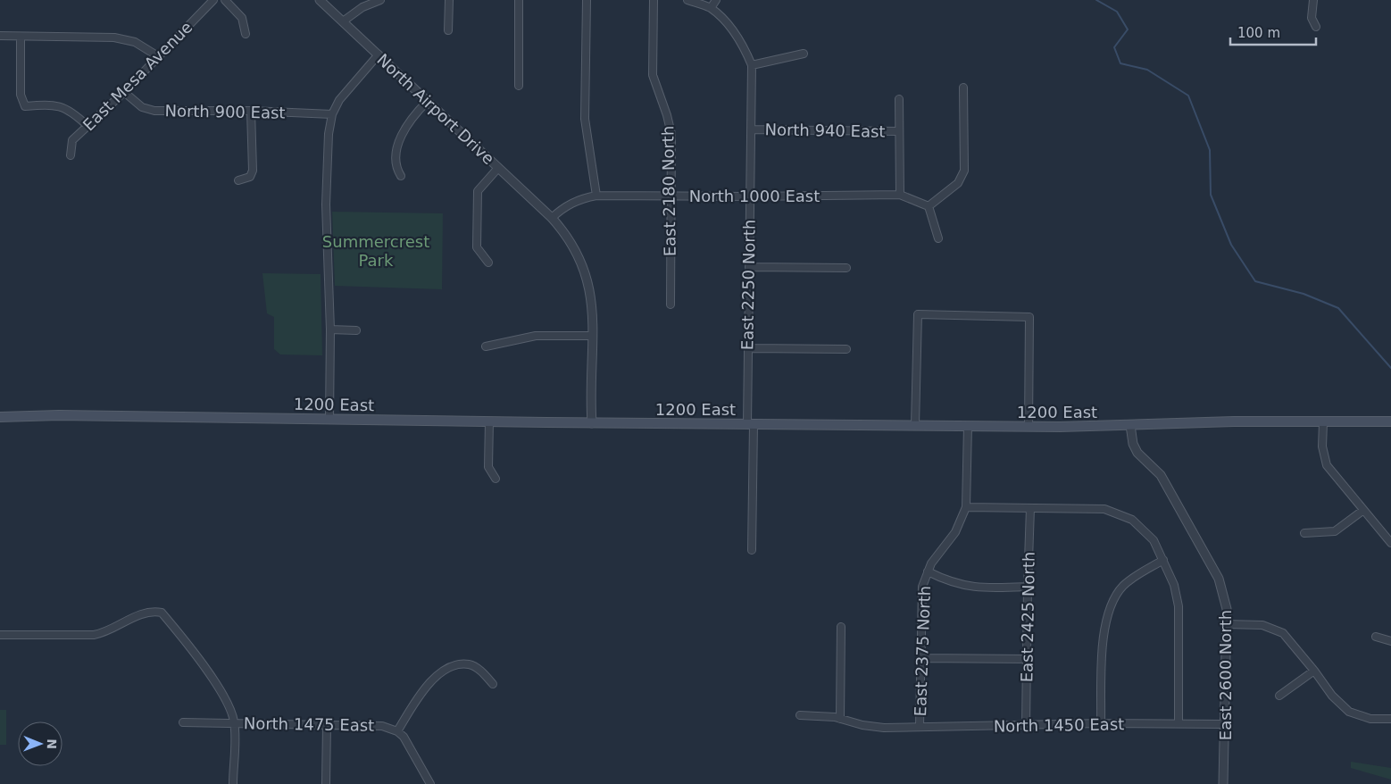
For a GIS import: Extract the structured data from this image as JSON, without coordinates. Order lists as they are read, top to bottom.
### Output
{
  "streets": {
    "main road": ["1200 East"],
    "street": [
      "East Mesa Avenue",
      "North Airport Drive",
      "North 900 East",
      "North 940 East",
      "East 2180 North",
      "North 1000 East",
      "East 2250 North",
      "East 2425 North",
      "East 2375 North",
      "East 2600 North",
      "North 1475 East",
      "North 1450 East"
    ]
  },
  "crossings": [
    ["East Mesa Avenue", "North 900 East"],
    ["North Airport Drive", "North 1000 East"],
    ["North Airport Drive", "1200 East"],
    ["North 940 East", "East 2250 North"],
    ["East 2180 North", "North 1000 East"],
    ["North 1000 East", "East 2250 North"],
    ["East 2250 North", "1200 East"],
    ["1200 East", "East 2375 North"],
    ["1200 East", "East 2600 North"],
    ["East 2425 North", "North 1450 East"],
    ["East 2375 North", "North 1450 East"],
    ["East 2600 North", "North 1450 East"]
  ],
  "parks": ["Summercrest Park"],
  "scale_bar": "100 m",
  "north": "right"
}
